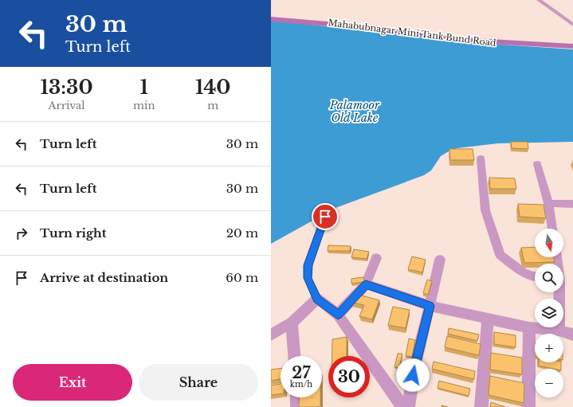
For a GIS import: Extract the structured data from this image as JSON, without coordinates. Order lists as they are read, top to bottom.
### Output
{
  "streets": {
    "street": ["Mahabubnagar Mini Tank Bund Road"]
  },
  "water": ["Palamoor Old Lake"],
  "north": "bottom",
  "page": {
    "turn": ["30 m", "Turn left"],
    "eta": [
      "13:30",
      "Arrival",
      "1",
      "min",
      "140",
      "m"
    ],
    "list": [
      {
        "name": "Turn left",
        "value": "30 m"
      },
      {
        "name": "Turn left",
        "value": "30 m"
      },
      {
        "name": "Turn right",
        "value": "20 m"
      },
      {
        "name": "Arrive at destination",
        "value": "60 m"
      }
    ],
    "map_buttons": ["+", "−"],
    "speed": "27 km/h",
    "limit": "30",
    "buttons": ["Exit", "Share"]
  }
}
